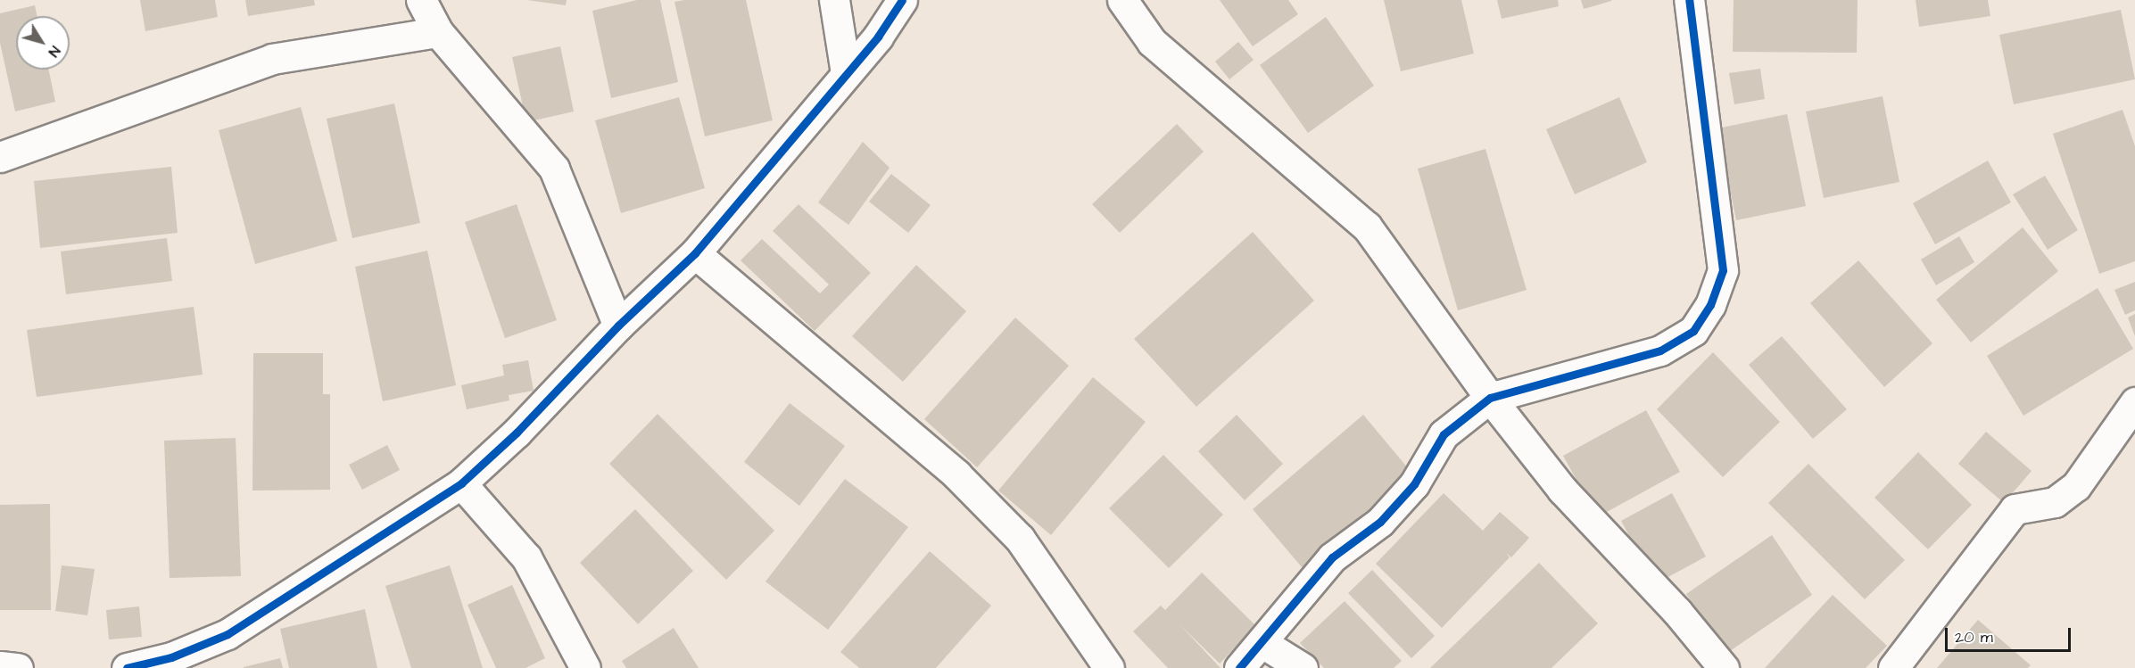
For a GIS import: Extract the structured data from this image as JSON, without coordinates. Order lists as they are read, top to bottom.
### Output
{
  "scale_bar": "20 m",
  "north": "bottom right"
}
